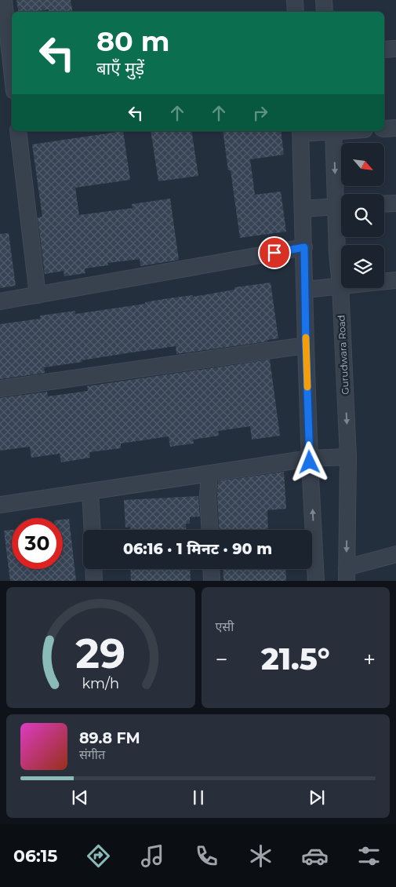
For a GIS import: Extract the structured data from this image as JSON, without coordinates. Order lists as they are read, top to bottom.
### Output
{
  "streets": {
    "street": ["Gurudwara Road"]
  },
  "north": "bottom right",
  "page": {
    "turn": ["80 m", "बाएँ मुड़ें"],
    "limit": "30",
    "trip": "06:16 · 1 मिनट · 90 m",
    "tile": "एसी",
    "heat": ["−", "21.5°", "+"],
    "song": ["89.8 FM", "संगीत"],
    "tabs": "06:15",
    "gauge": ["29", "km/h"]
  }
}
